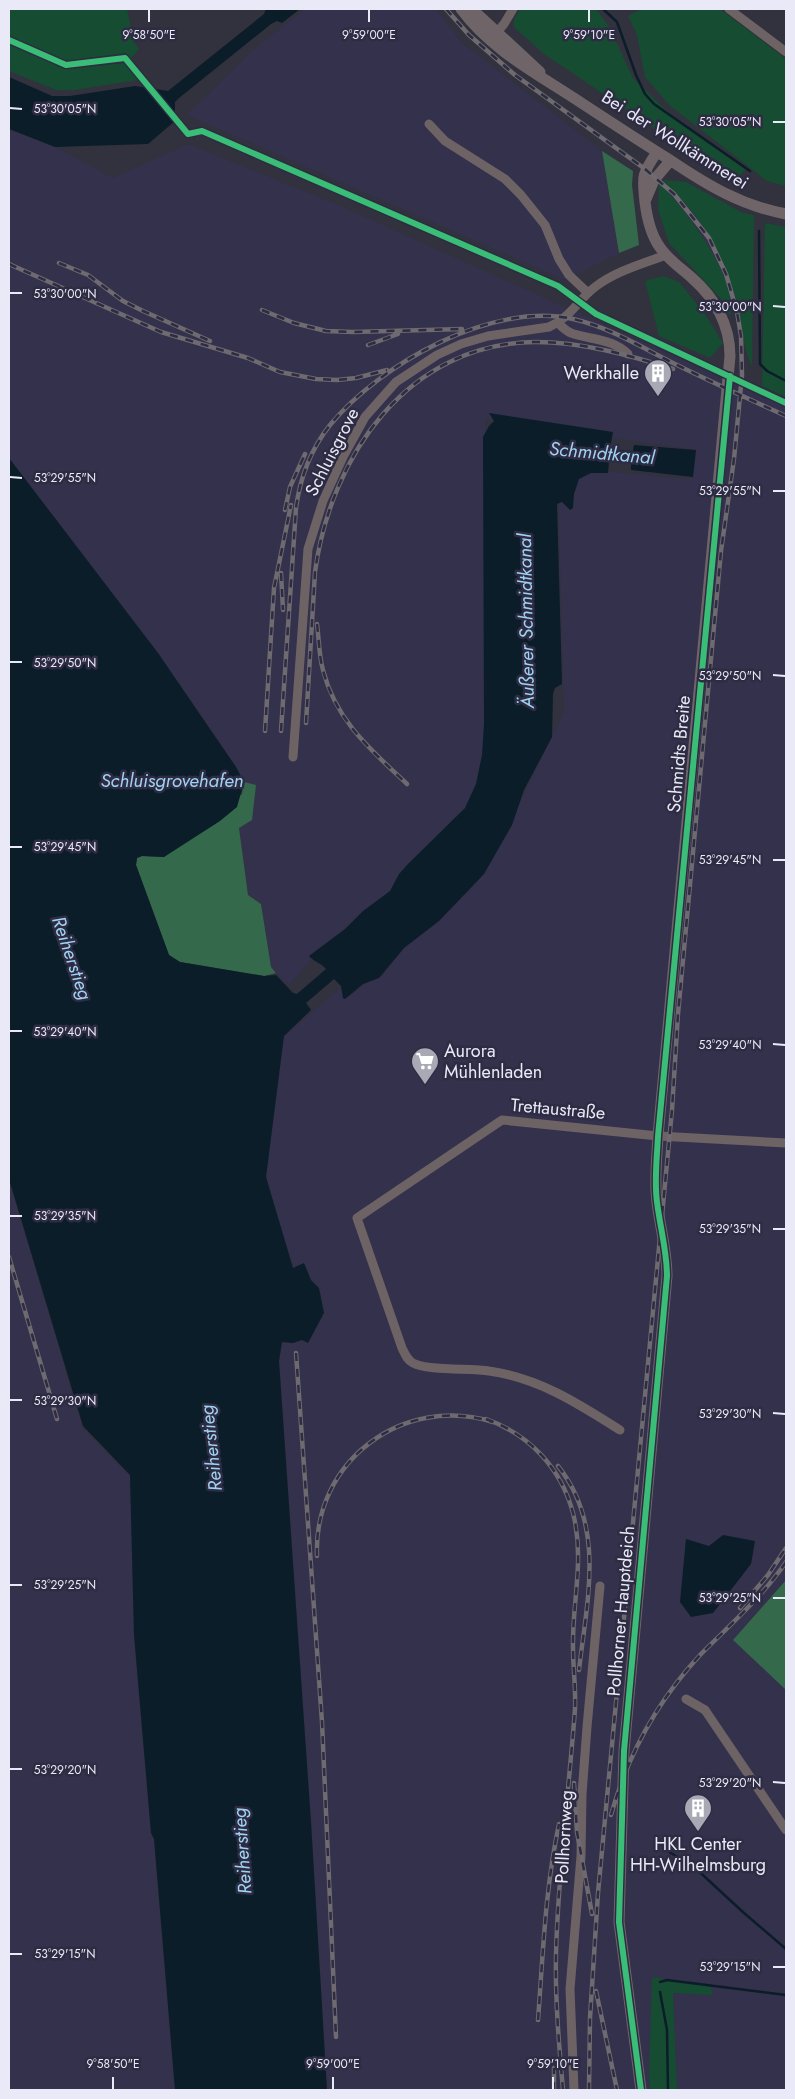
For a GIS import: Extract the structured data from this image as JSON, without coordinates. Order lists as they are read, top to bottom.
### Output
{
  "streets": {
    "main road": ["Bei der Wollkämmerei", "Schmidts Breite", "Pollhorner Hauptdeich"],
    "street": ["Schluisgrove", "Trettaustraße", "Pollhornweg"]
  },
  "crossings": [
    ["Bei der Wollkämmerei", "Schmidts Breite"],
    ["Schluisgrove", "Schmidts Breite"],
    ["Schmidts Breite", "Trettaustraße"],
    ["Schmidts Breite", "Pollhorner Hauptdeich"],
    ["Trettaustraße", "Pollhorner Hauptdeich"]
  ],
  "water": [
    "Schmidtkanal",
    "Äußerer Schmidtkanal",
    "Schluisgrovehafen",
    "Reiherstieg"
  ],
  "places": {
    "building": ["Werkhalle", "HKL Center HH-Wilhelmsburg"],
    "supermarket": ["Aurora Mühlenladen"]
  },
  "coordinates": [
    "9°58'50\"E",
    "9°59'00\"E",
    "9°59'10\"E",
    "53°30'05\"N",
    "53°30'00\"N",
    "53°29'55\"N",
    "53°29'50\"N",
    "53°29'45\"N",
    "53°29'40\"N",
    "53°29'35\"N",
    "53°29'30\"N",
    "53°29'25\"N",
    "53°29'20\"N",
    "53°29'15\"N"
  ]
}
